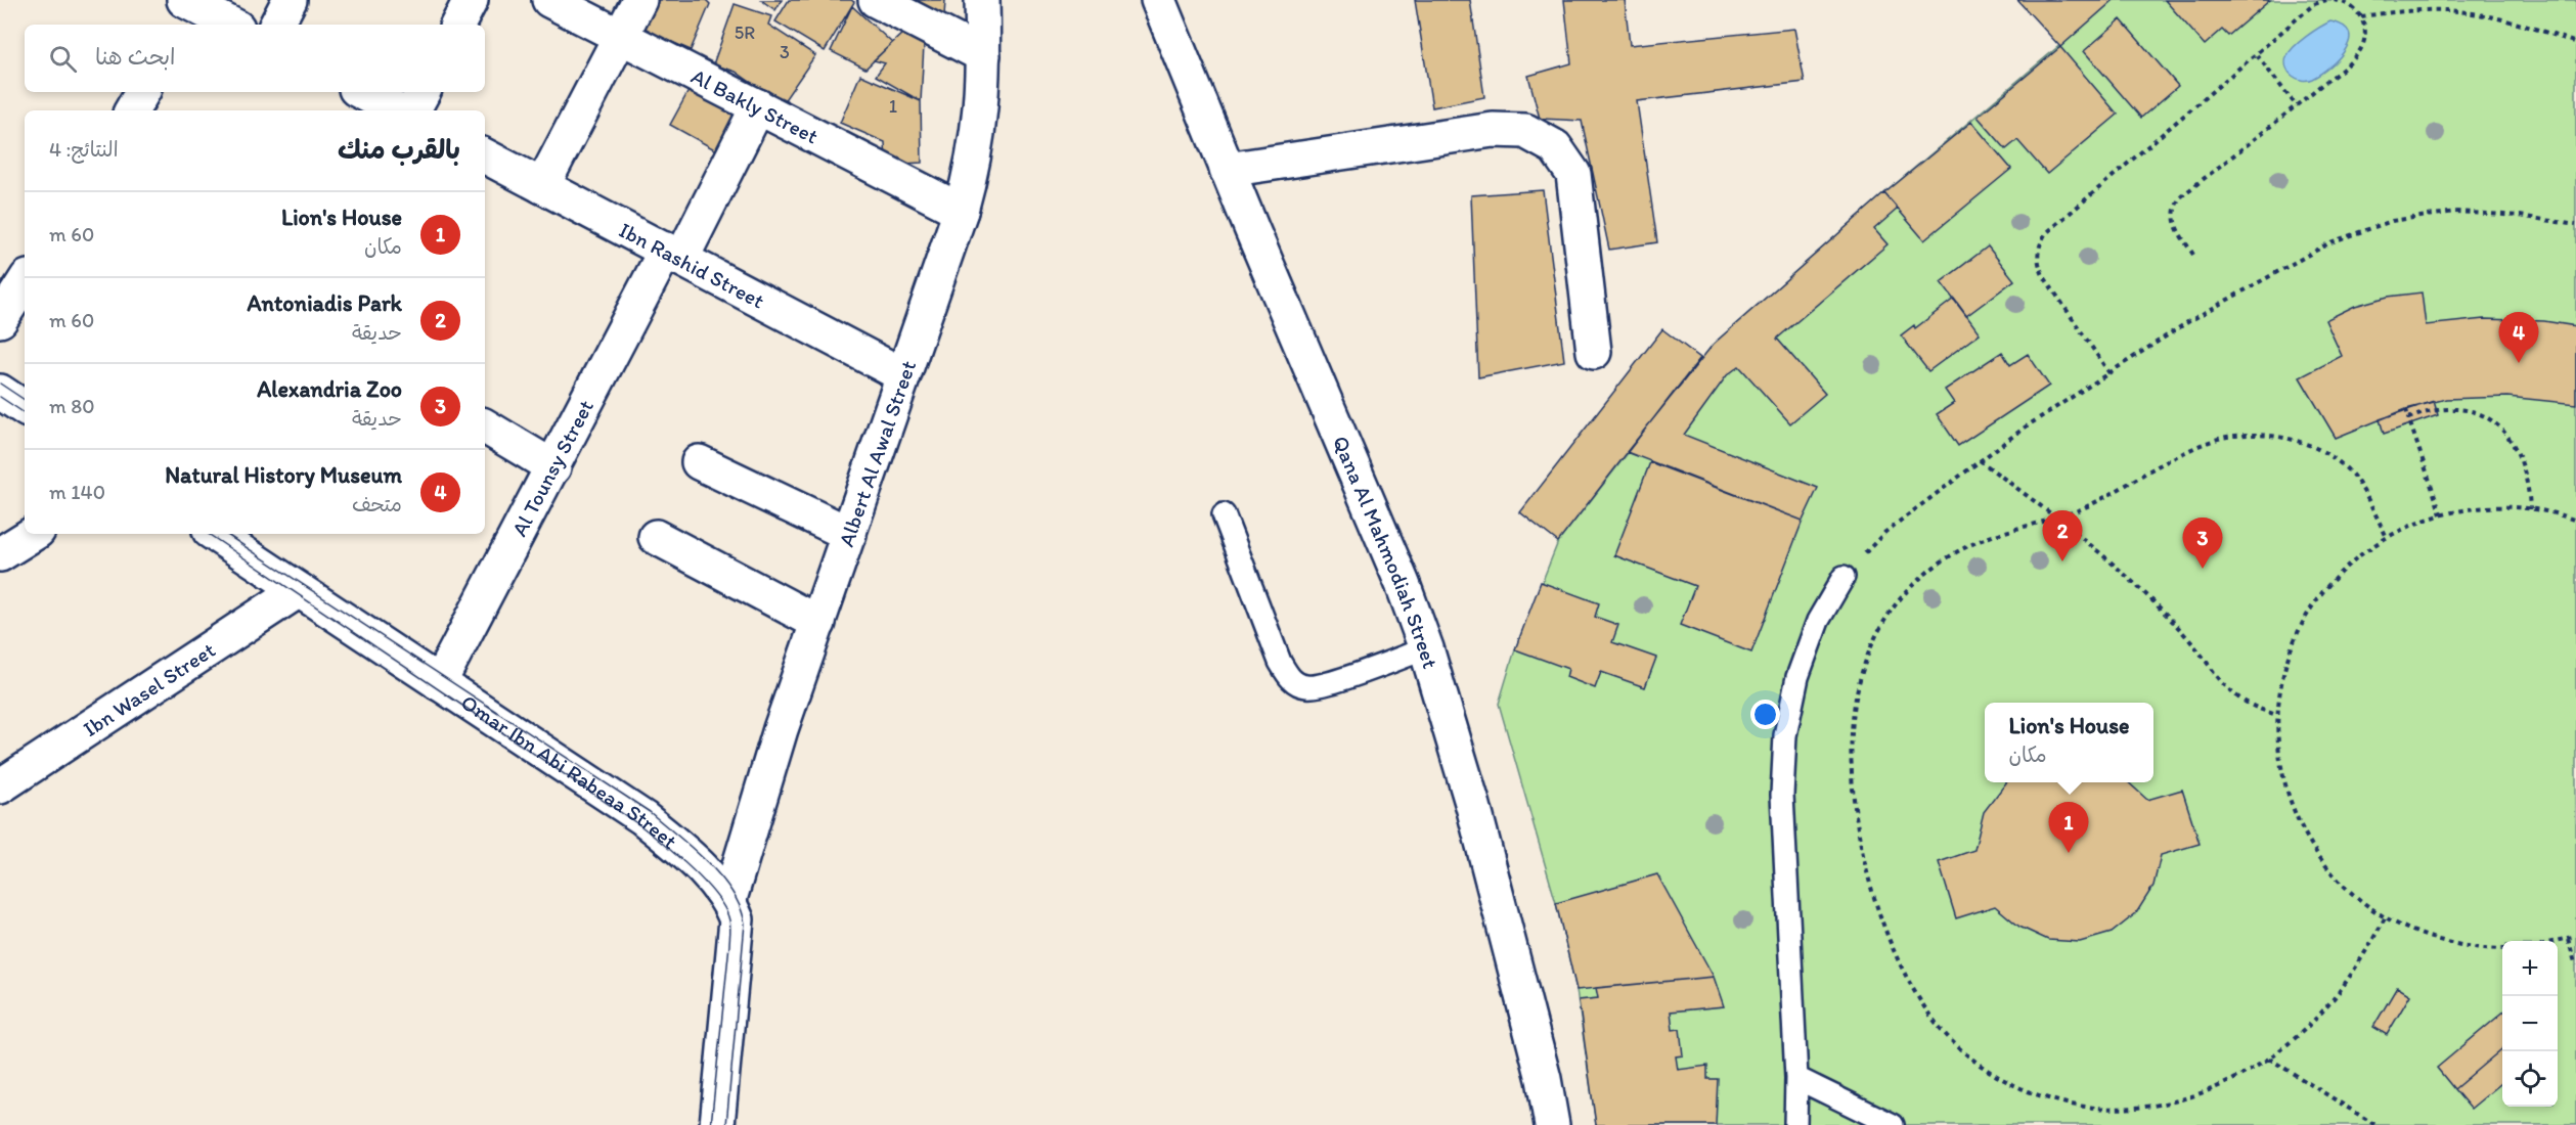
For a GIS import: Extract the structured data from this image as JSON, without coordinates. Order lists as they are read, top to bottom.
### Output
{
  "streets": {
    "street": [
      "Al Bakly Street",
      "Ibn Rashid Street",
      "Albert Al Awal Street",
      "Al Tounsy Street",
      "Qana Al Mahmodiah Street",
      "Ibn Wasel Street",
      "Omar Ibn Abi Rabeaa Street"
    ]
  },
  "crossings": [
    ["Al Bakly Street", "Albert Al Awal Street"],
    ["Al Bakly Street", "Al Tounsy Street"],
    ["Ibn Rashid Street", "Albert Al Awal Street"],
    ["Ibn Rashid Street", "Al Tounsy Street"],
    ["Albert Al Awal Street", "Omar Ibn Abi Rabeaa Street"],
    ["Al Tounsy Street", "Omar Ibn Abi Rabeaa Street"],
    ["Ibn Wasel Street", "Omar Ibn Abi Rabeaa Street"]
  ],
  "house_numbers": ["5R", "3", "1"],
  "page": {
    "search": "ابحث هنا",
    "heading": ["بالقرب منك", "النتائج: 4"],
    "list": [
      {
        "mark": "1",
        "name": "Lion's House",
        "note": "مكان",
        "value": "60 m"
      },
      {
        "mark": "2",
        "name": "Antoniadis Park",
        "note": "حديقة",
        "value": "60 m"
      },
      {
        "mark": "3",
        "name": "Alexandria Zoo",
        "note": "حديقة",
        "value": "80 m"
      },
      {
        "mark": "4",
        "name": "Natural History Museum",
        "note": "متحف",
        "value": "140 m"
      }
    ],
    "pins": [
      "4",
      "2",
      "3",
      "1"
    ],
    "popup": ["Lion's House", "مكان"],
    "map_buttons": ["+", "−"]
  }
}
